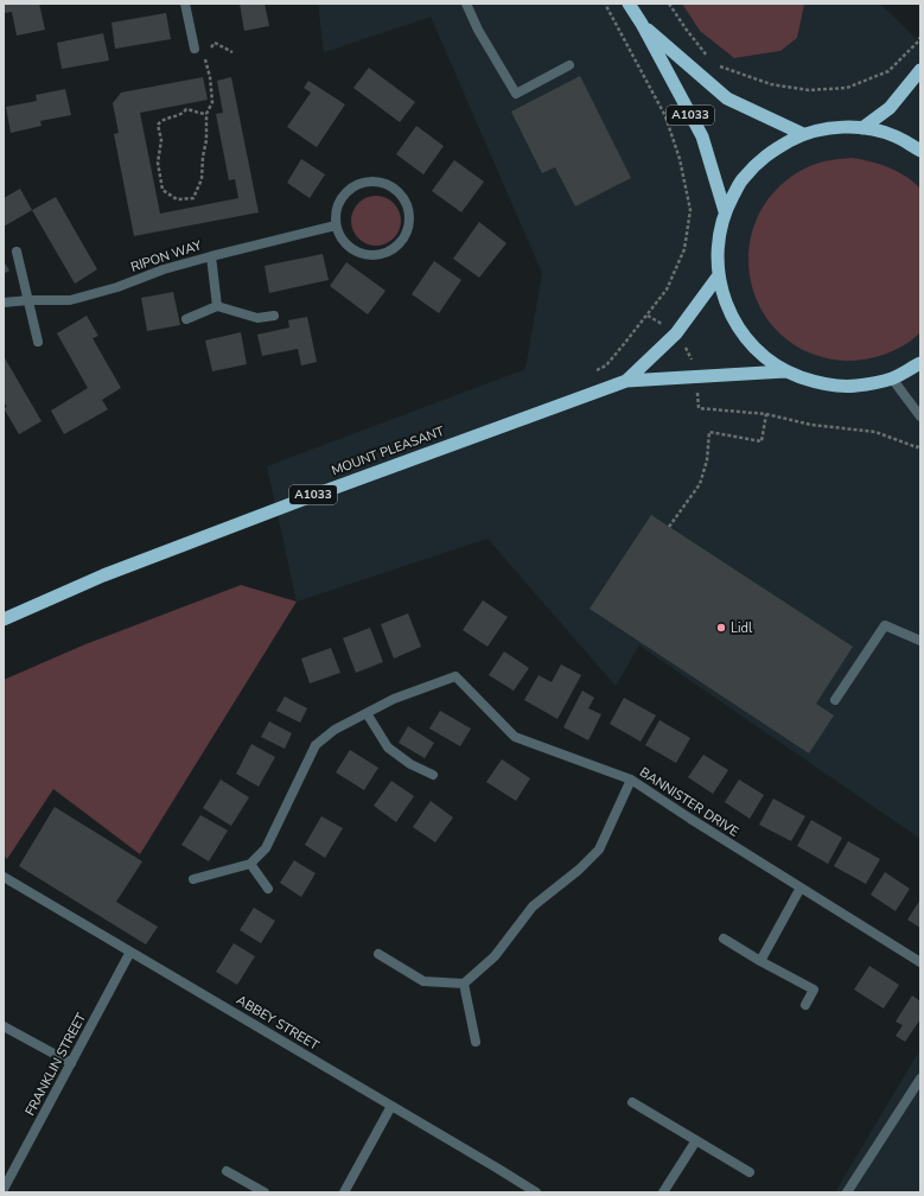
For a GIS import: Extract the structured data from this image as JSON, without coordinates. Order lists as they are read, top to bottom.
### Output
{
  "streets": {
    "highway": ["A1033", "MOUNT PLEASANT"],
    "street": [
      "RIPON WAY",
      "BANNISTER DRIVE",
      "ABBEY STREET",
      "FRANKLIN STREET"
    ]
  },
  "crossings": [
    ["A1033", "MOUNT PLEASANT"],
    ["ABBEY STREET", "FRANKLIN STREET"]
  ],
  "places": ["Lidl"]
}
